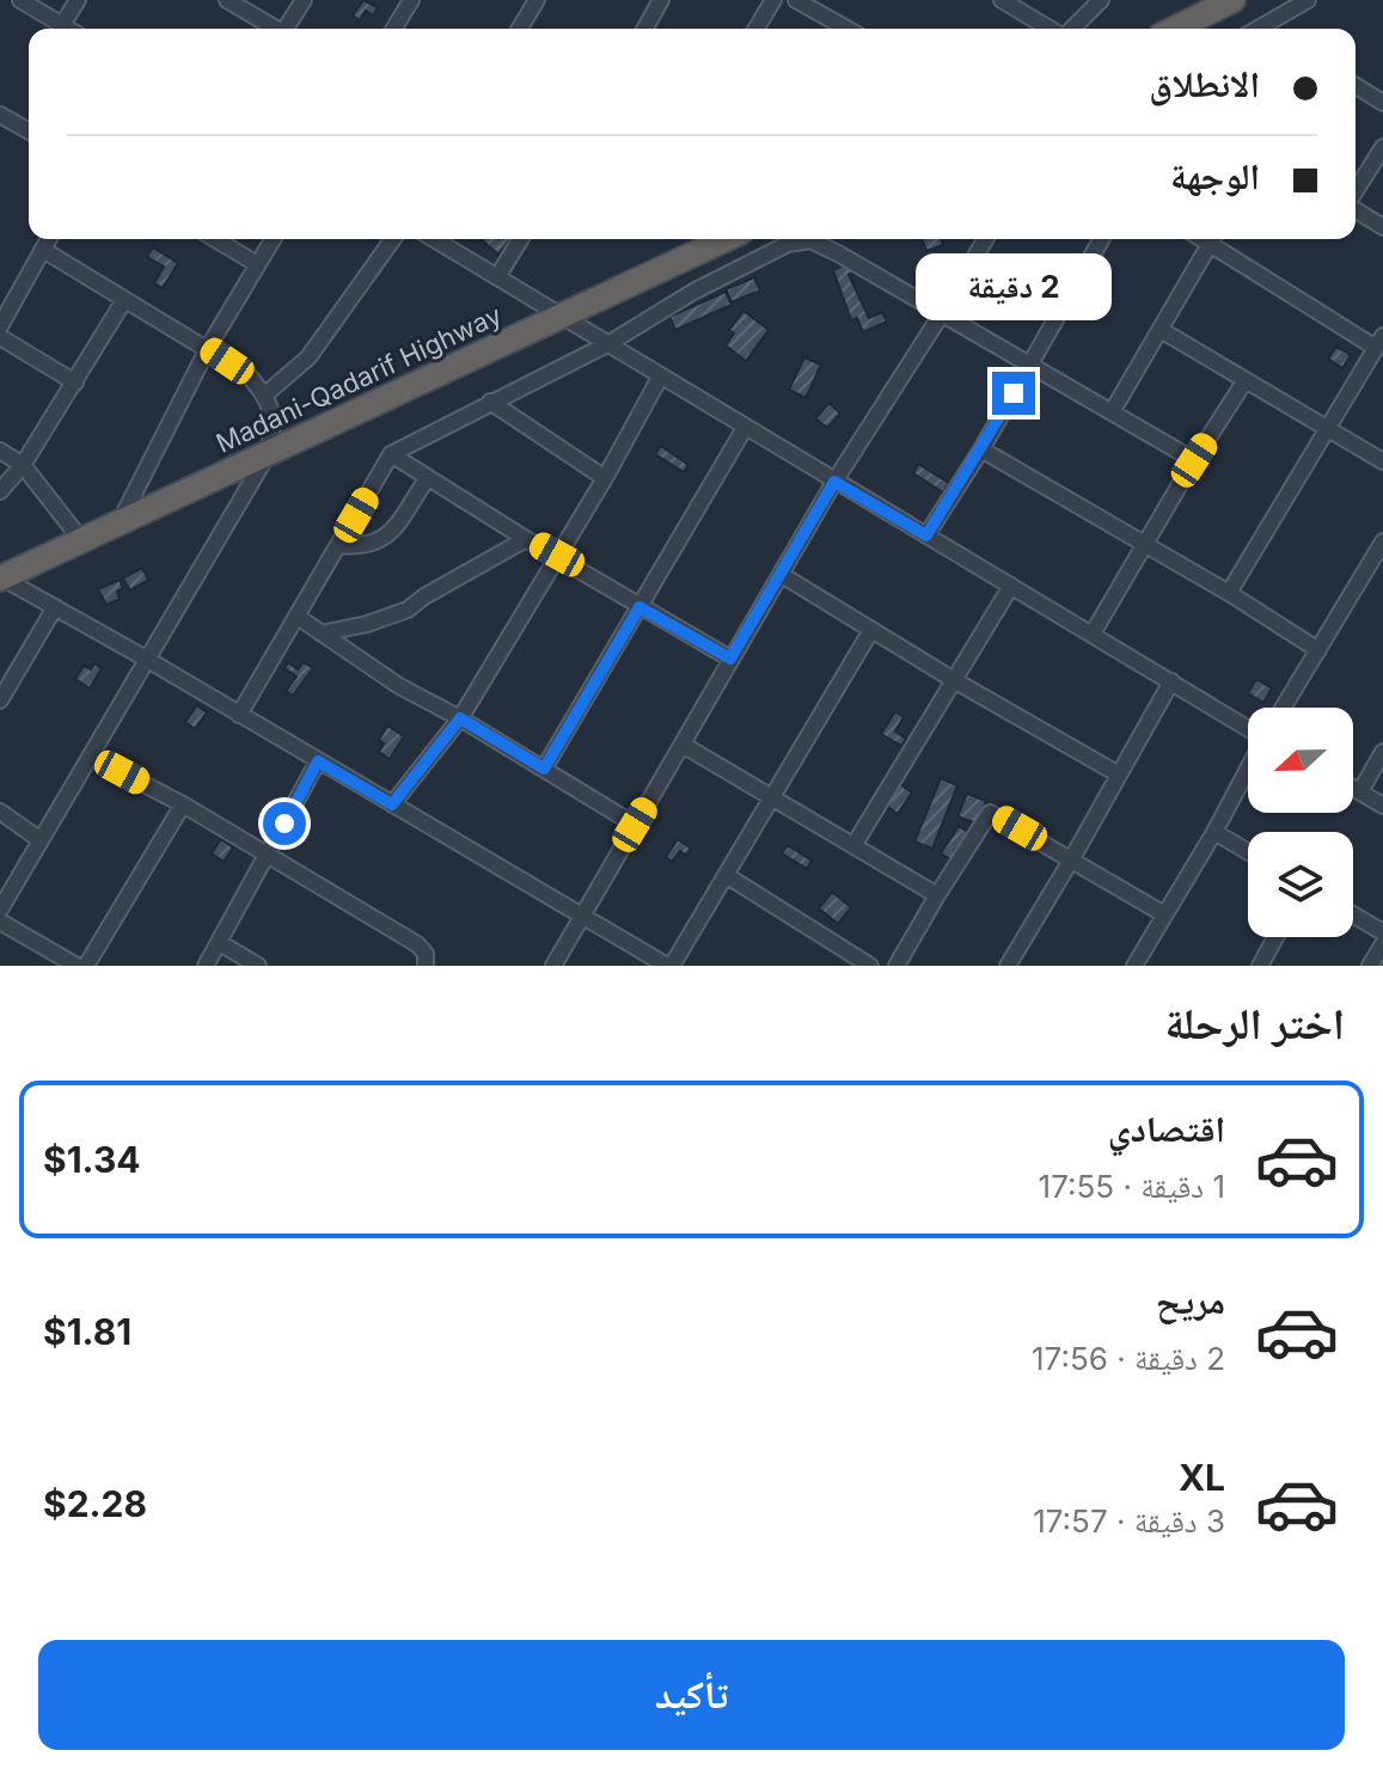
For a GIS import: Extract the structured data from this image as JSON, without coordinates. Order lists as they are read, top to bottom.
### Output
{
  "streets": {
    "highway": ["Madani-Qadarif Highway"]
  },
  "north": "left",
  "page": {
    "banner": ["الانطلاق", "الوجهة"],
    "bubble": "2 دقيقة",
    "heading": "اختر الرحلة",
    "list": [
      {
        "name": "اقتصادي",
        "note": "1 دقيقة · 17:55",
        "value": "$1.34"
      },
      {
        "name": "مريح",
        "note": "2 دقيقة · 17:56",
        "value": "$1.81"
      },
      {
        "name": "XL",
        "note": "3 دقيقة · 17:57",
        "value": "$2.28"
      }
    ],
    "buttons": "تأكيد"
  }
}
